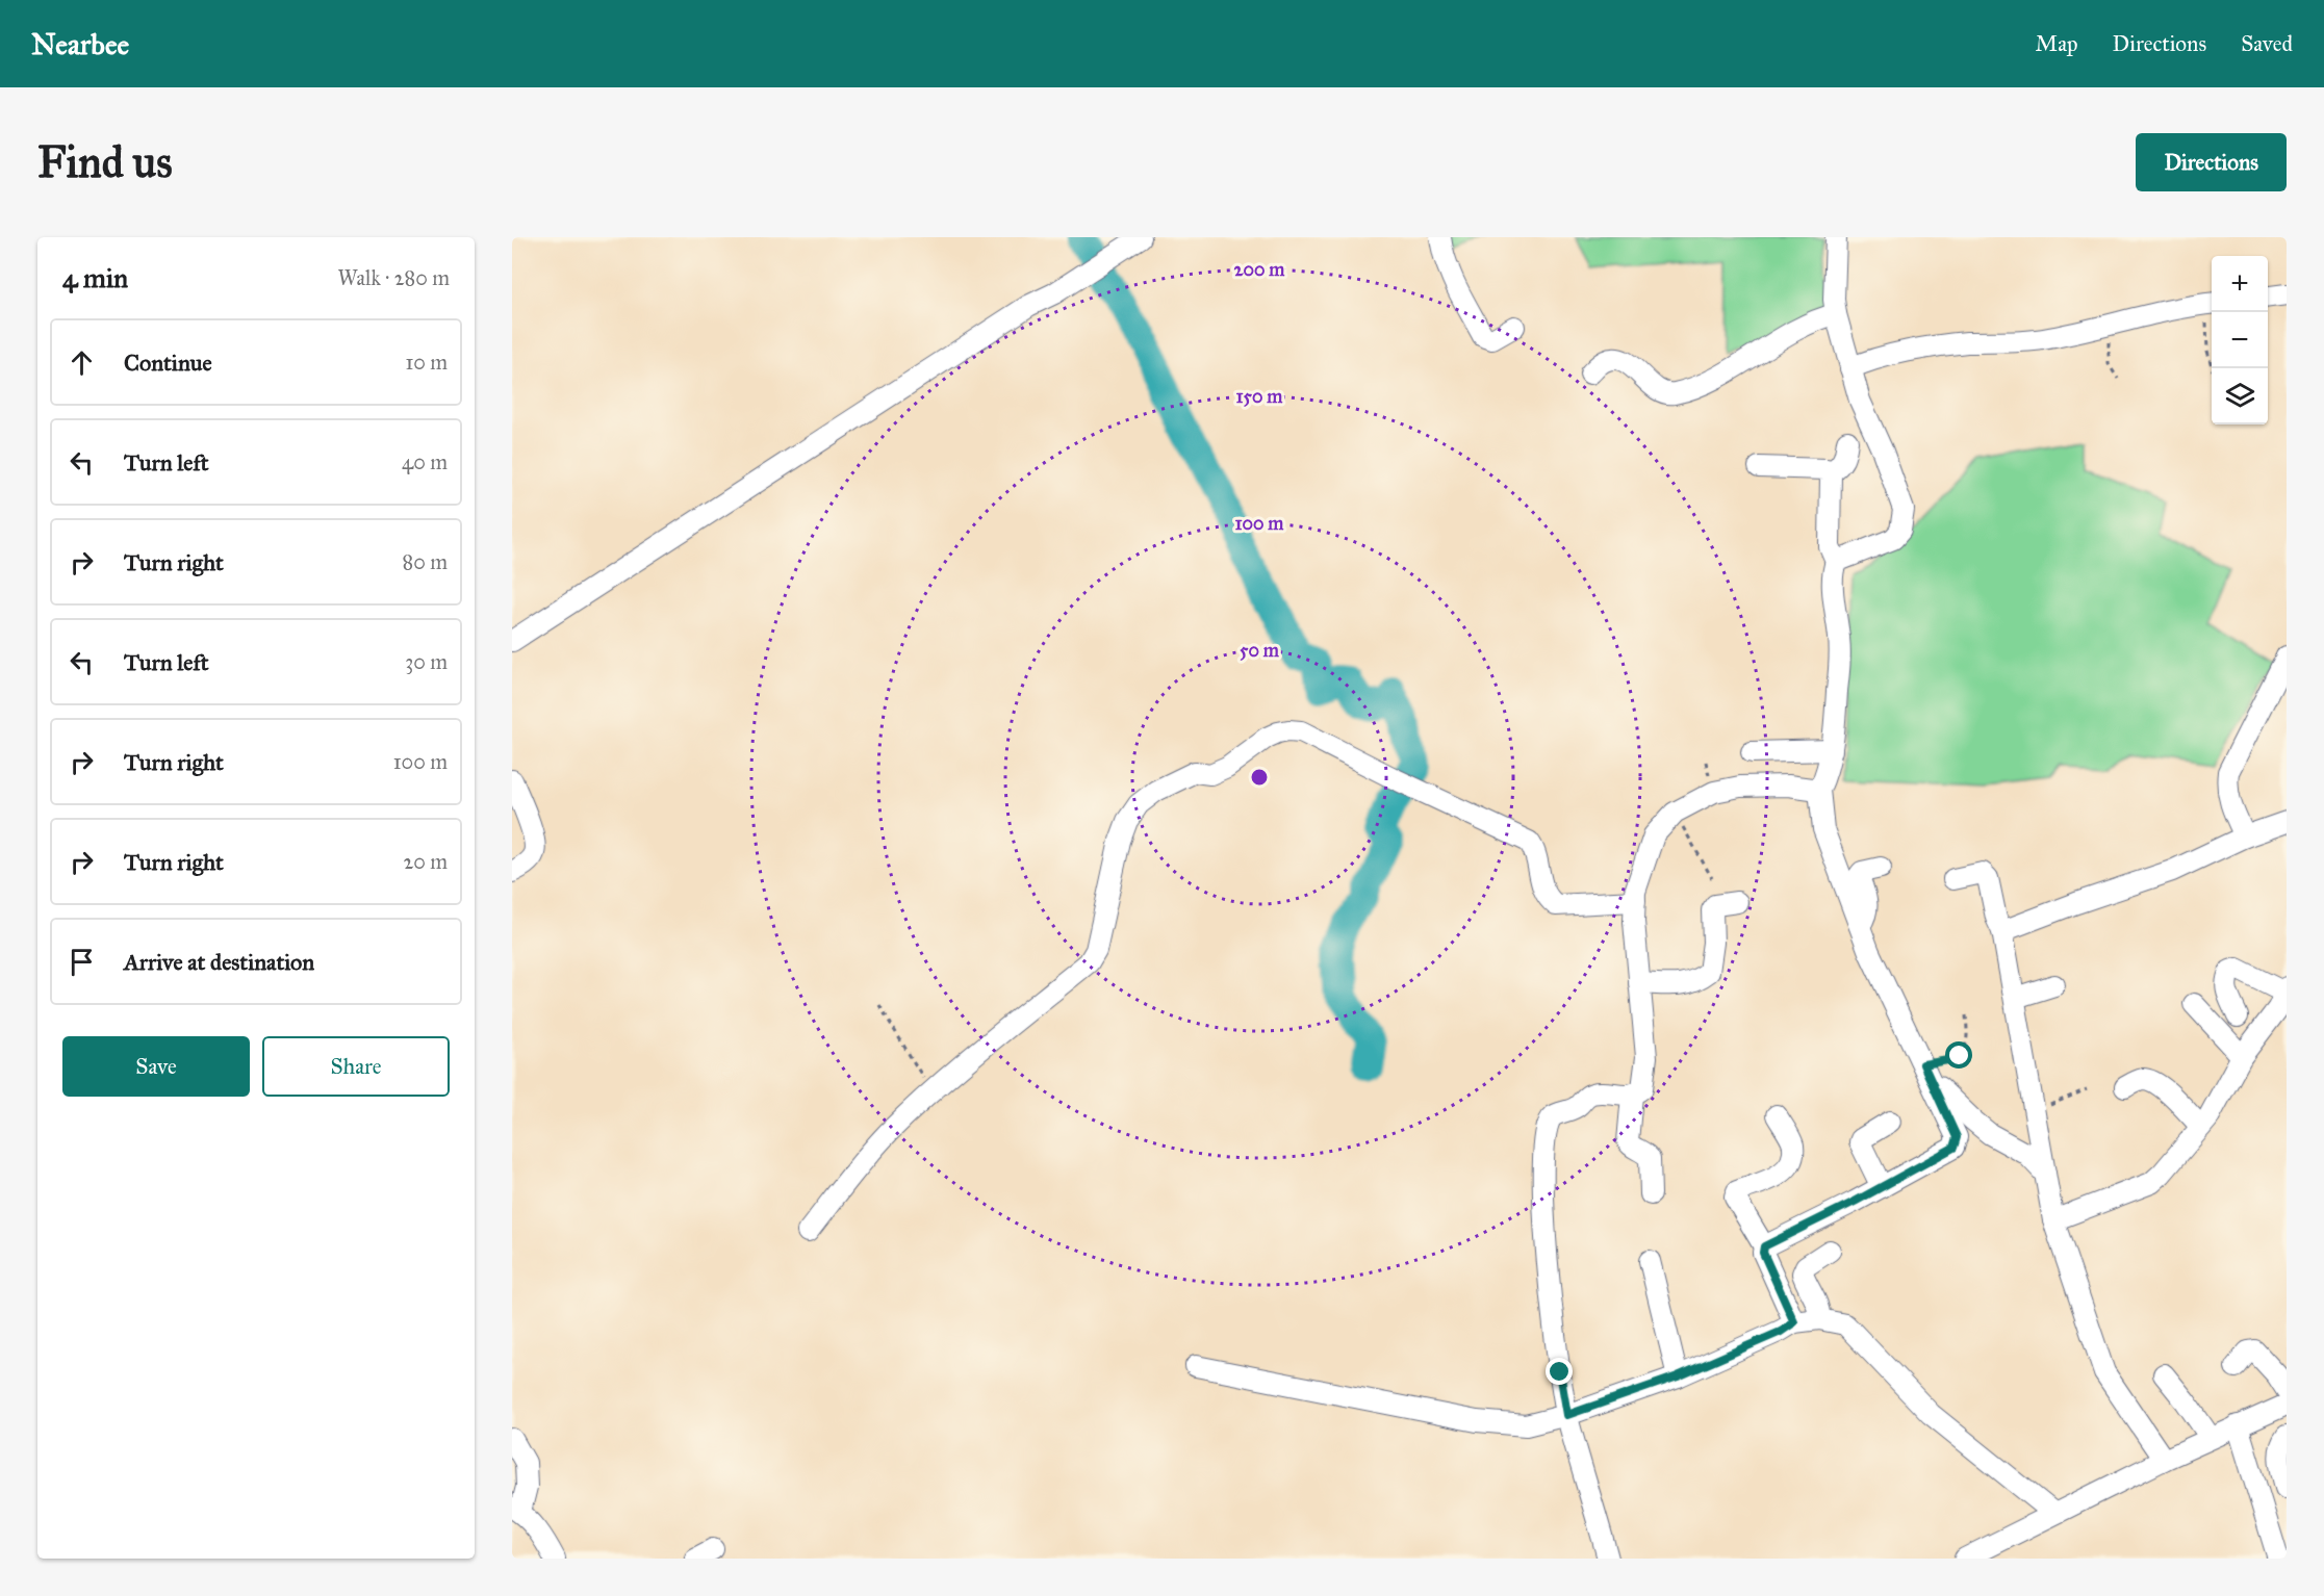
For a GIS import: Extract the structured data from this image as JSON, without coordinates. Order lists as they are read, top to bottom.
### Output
{
  "page": {
    "header": "Nearbee",
    "nav": ["Map", "Directions", "Saved"],
    "buttons": [
      "Directions",
      ["Save", "Share"]
    ],
    "title": "Find us",
    "heading": ["4 min", "Walk · 280 m"],
    "map_buttons": ["+", "−"],
    "list": [
      ["Continue", "10 m"],
      ["Turn left", "40 m"],
      ["Turn right", "80 m"],
      ["Turn left", "30 m"],
      ["Turn right", "100 m"],
      ["Turn right", "20 m"],
      "Arrive at destination"
    ]
  },
  "rings": [
    "200 m",
    "150 m",
    "100 m",
    "50 m"
  ]
}
